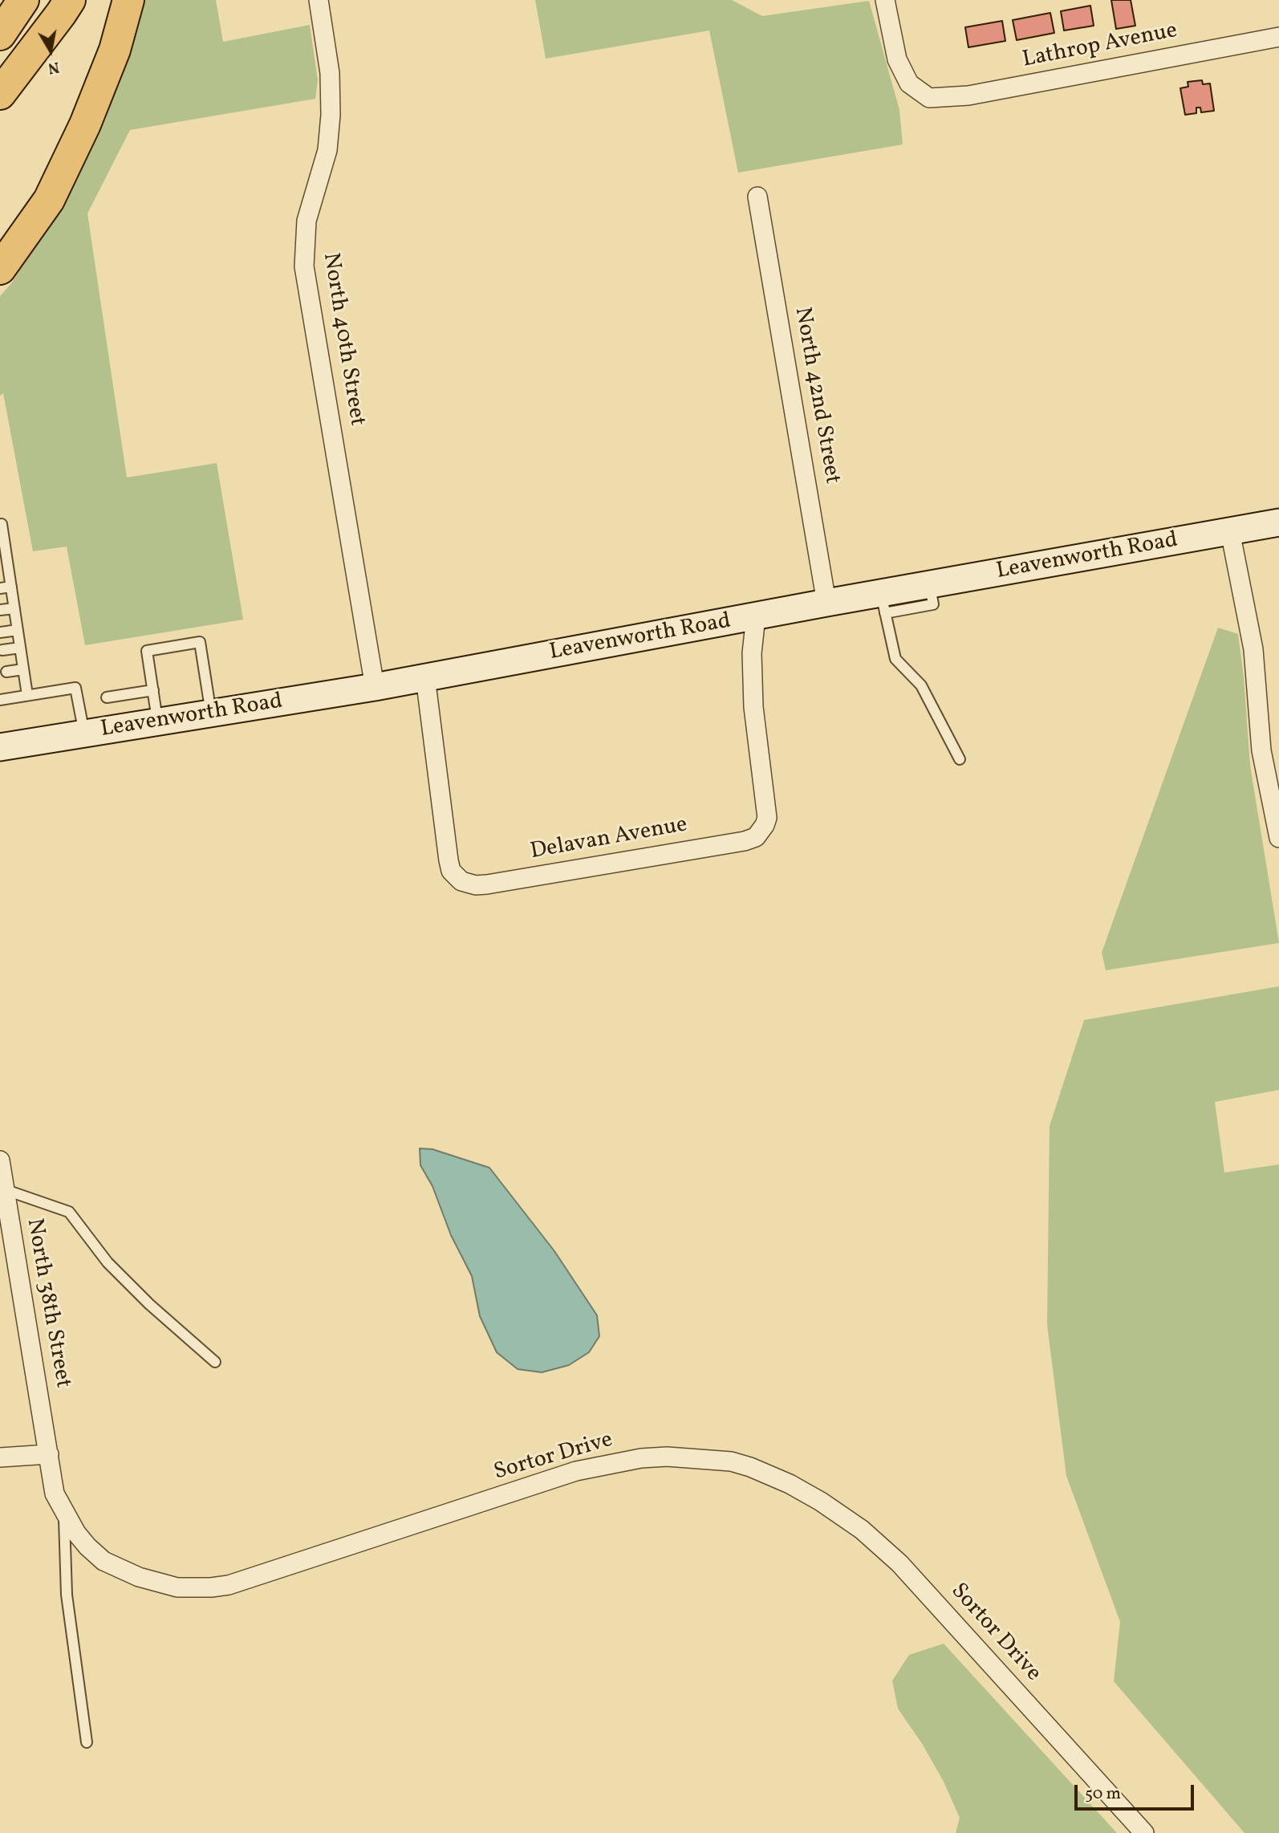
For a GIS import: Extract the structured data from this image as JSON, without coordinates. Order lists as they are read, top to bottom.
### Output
{
  "streets": {
    "main road": ["Leavenworth Road"],
    "street": [
      "Lathrop Avenue",
      "North 40th Street",
      "North 42nd Street",
      "Delavan Avenue",
      "North 38th Street",
      "Sortor Drive"
    ]
  },
  "crossings": [
    ["North 40th Street", "Leavenworth Road"],
    ["North 42nd Street", "Leavenworth Road"],
    ["Leavenworth Road", "Delavan Avenue"],
    ["North 38th Street", "Sortor Drive"]
  ],
  "scale_bar": "50 m",
  "north": "bottom"
}
